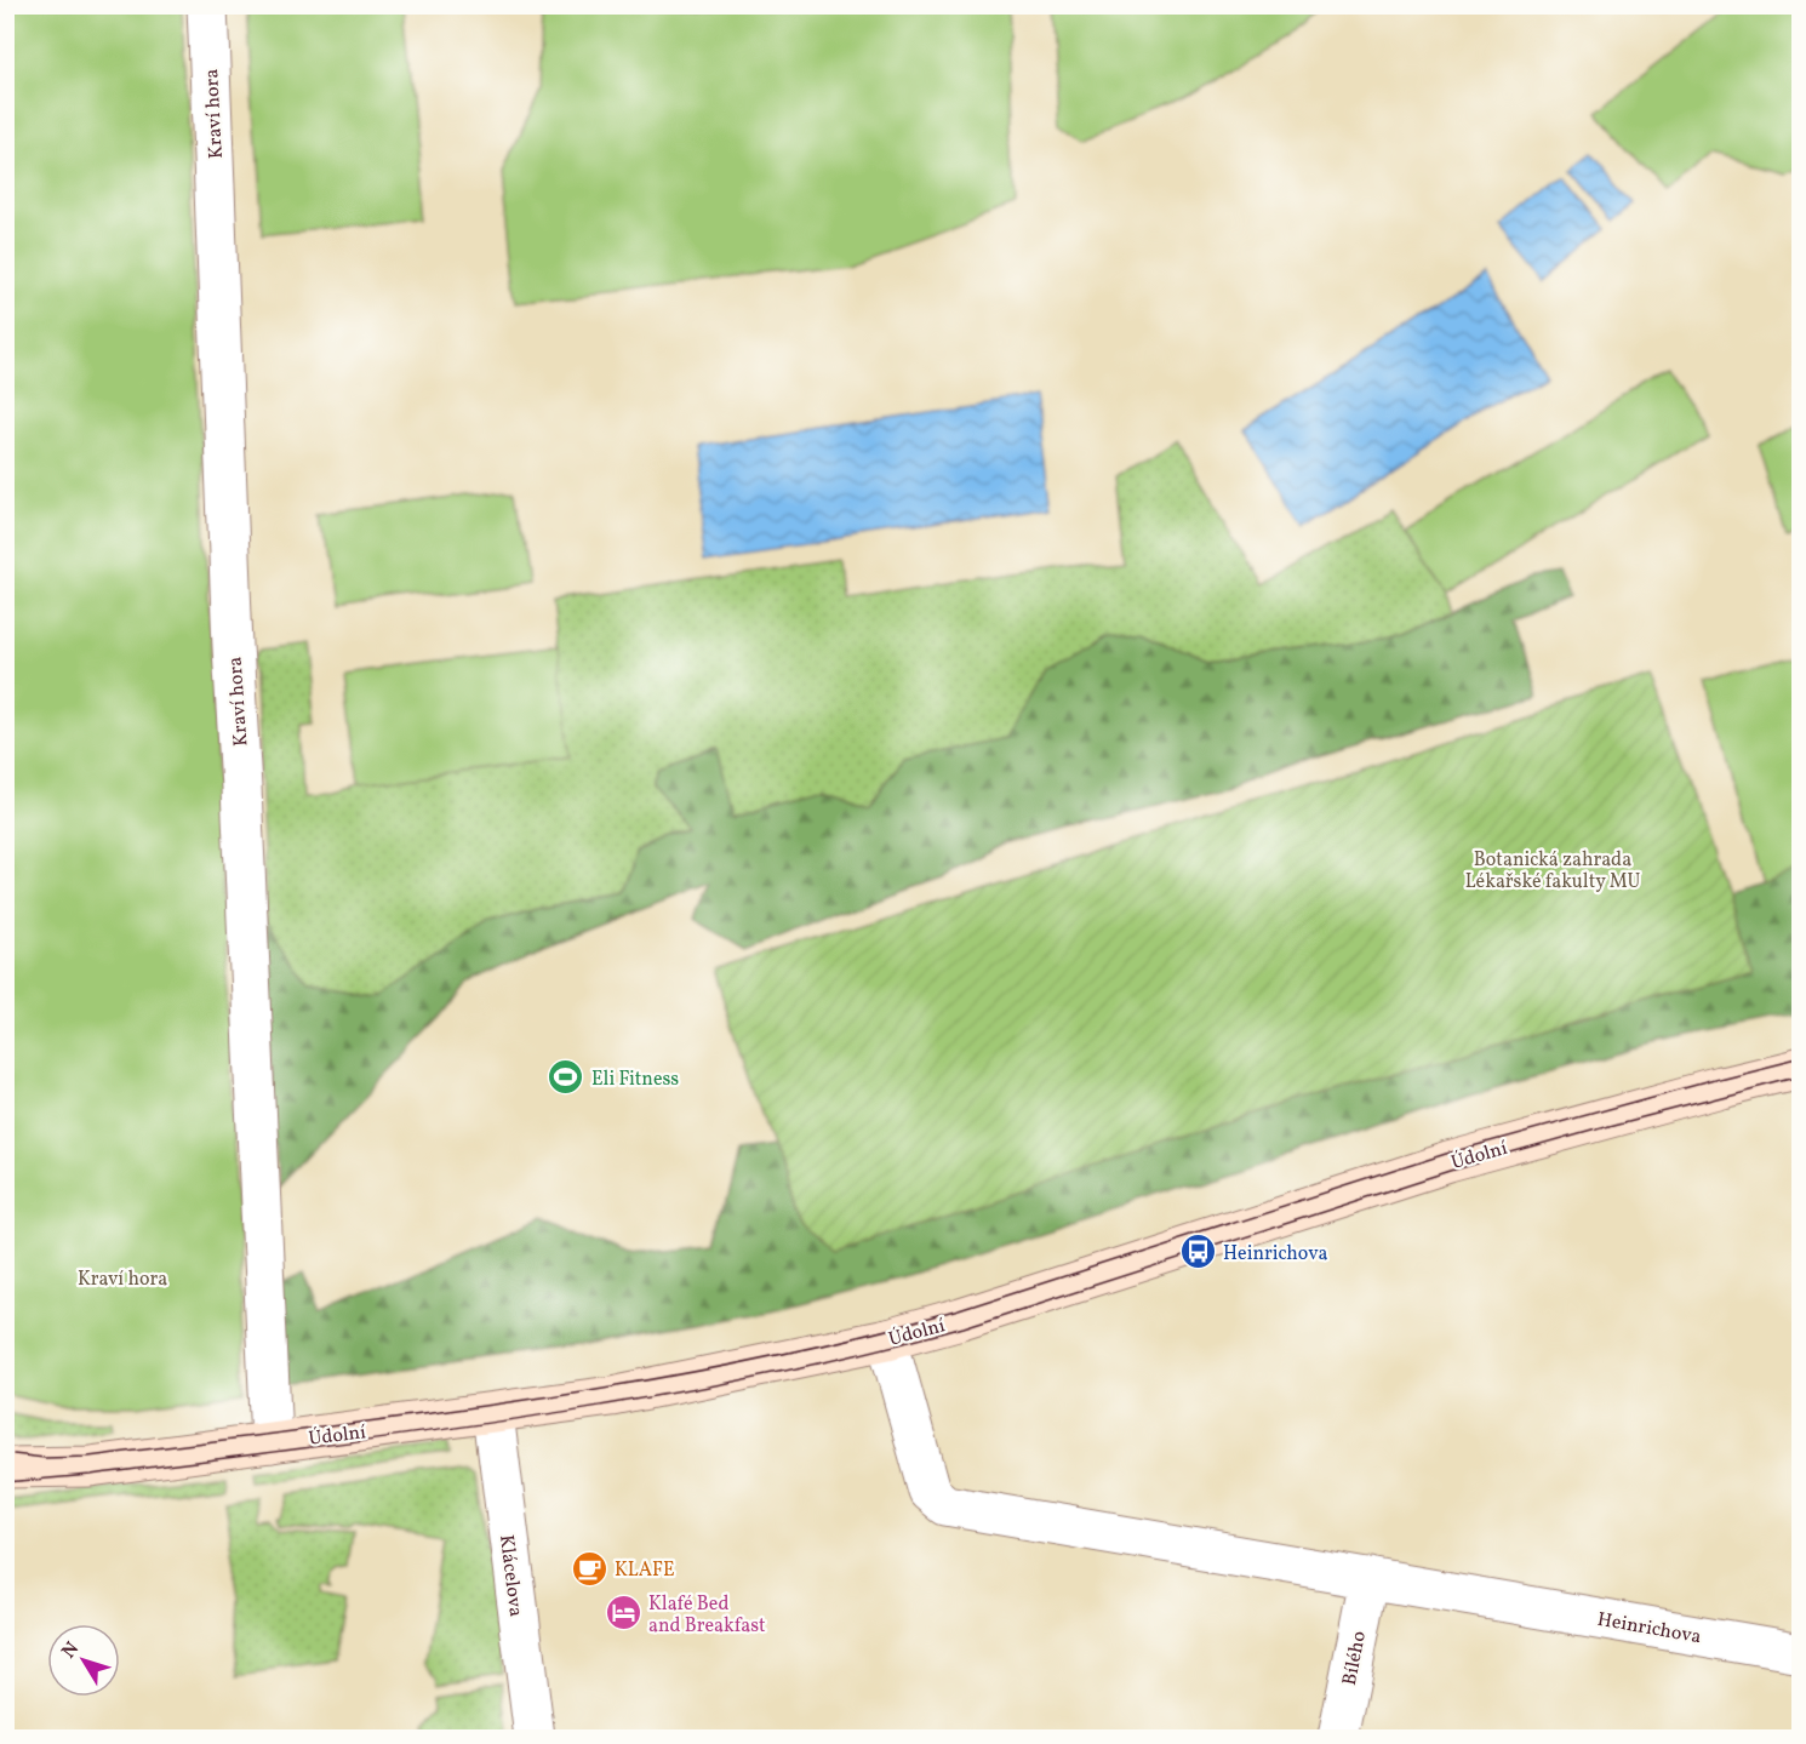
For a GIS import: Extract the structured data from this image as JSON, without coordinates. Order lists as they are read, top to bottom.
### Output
{
  "streets": {
    "street": [
      "Kraví hora",
      "Údolní",
      "Klácelova",
      "Heinrichova",
      "Bílého"
    ]
  },
  "crossings": [
    ["Kraví hora", "Údolní"],
    ["Údolní", "Klácelova"],
    ["Údolní", "Heinrichova"],
    ["Heinrichova", "Bílého"]
  ],
  "parks": ["Botanická zahrada Lékařské fakulty MU", "Kraví hora"],
  "places": {
    "sports": ["Eli Fitness"],
    "bus stop": ["Heinrichova"],
    "cafe": ["KLAFE"],
    "hotel": ["Klafé Bed and Breakfast"]
  },
  "north": "top left"
}
